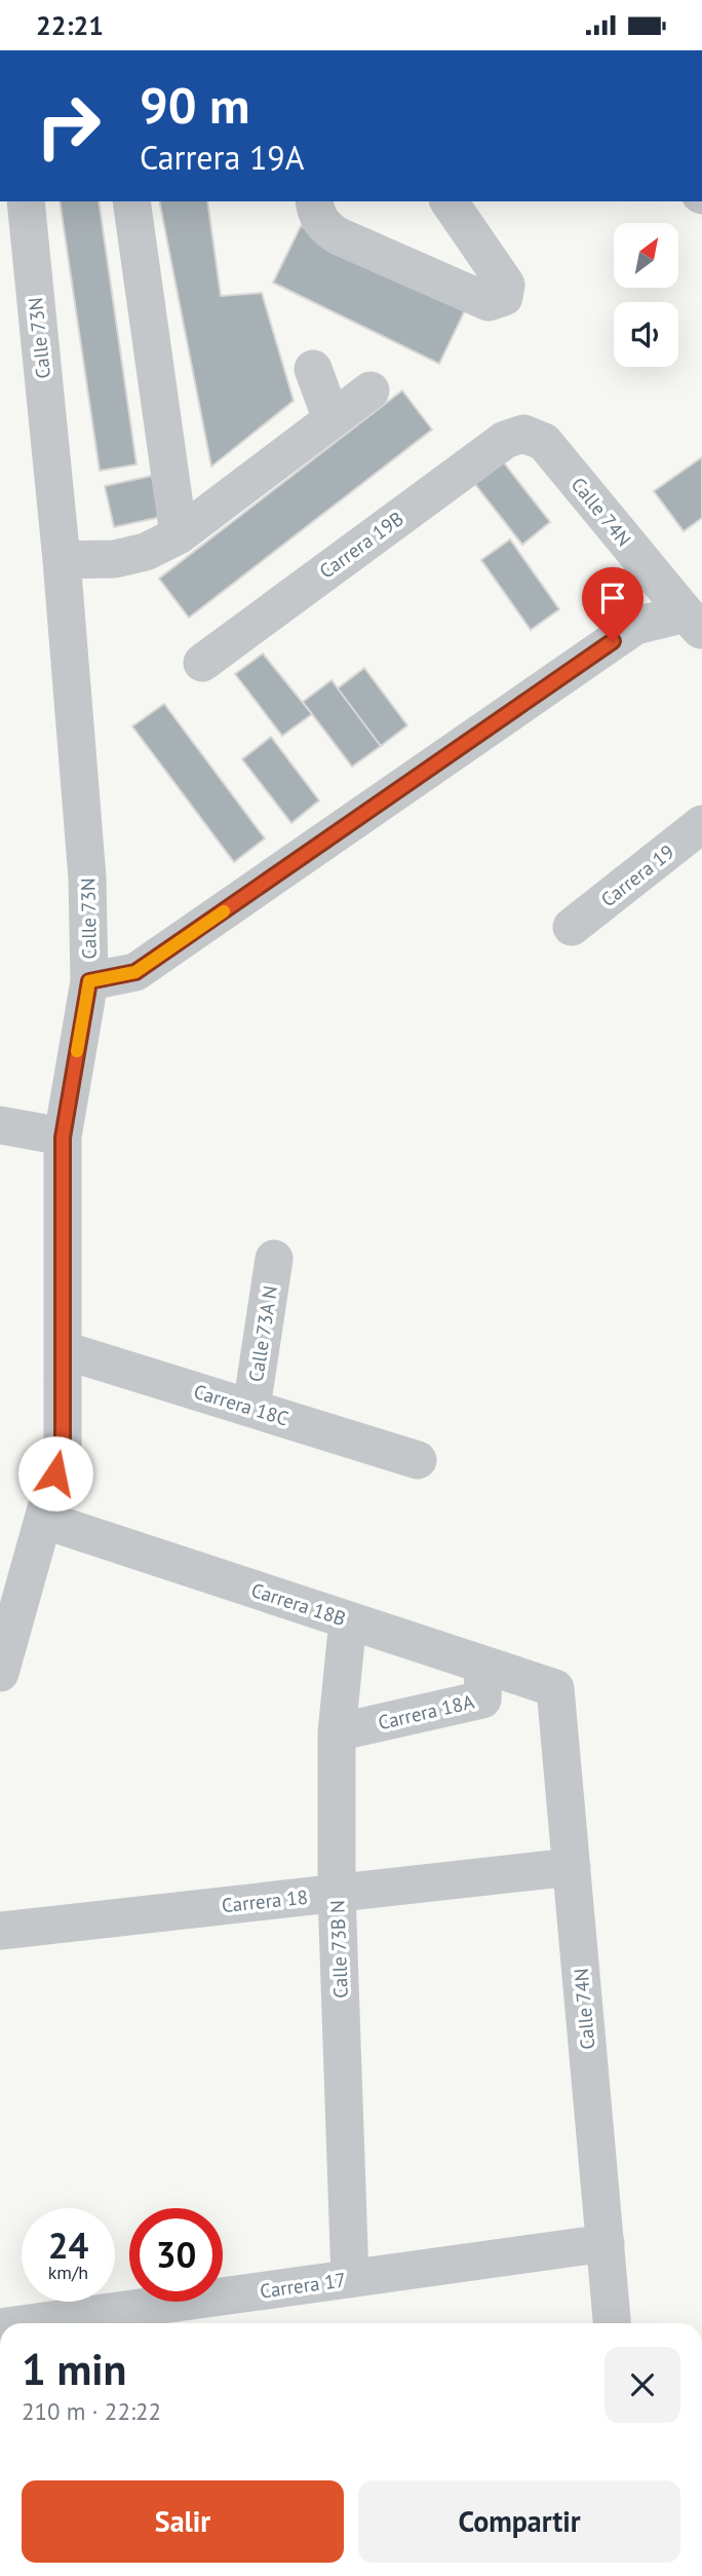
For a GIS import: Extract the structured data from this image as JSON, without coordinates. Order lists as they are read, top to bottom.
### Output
{
  "streets": {
    "street": [
      "Calle 73N",
      "Calle 74N",
      "Carrera 19B",
      "Carrera 19",
      "Calle 73A N",
      "Carrera 18C",
      "Carrera 18B",
      "Carrera 18A",
      "Carrera 18",
      "Calle 73B N",
      "Carrera 17"
    ]
  },
  "crossings": [
    ["Calle 73N", "Carrera 18C"],
    ["Calle 73N", "Carrera 18B"],
    ["Calle 74N", "Carrera 19B"],
    ["Calle 74N", "Carrera 18B"],
    ["Calle 74N", "Carrera 18"],
    ["Calle 74N", "Carrera 17"],
    ["Calle 73A N", "Carrera 18C"],
    ["Carrera 18B", "Carrera 18A"],
    ["Carrera 18B", "Calle 73B N"],
    ["Carrera 18A", "Calle 73B N"],
    ["Carrera 18", "Calle 73B N"],
    ["Calle 73B N", "Carrera 17"]
  ],
  "north": "top right",
  "page": {
    "status": "22:21",
    "turn": ["90 m", "Carrera 19A"],
    "speed": "24 km/h",
    "limit": "30",
    "heading": ["1 min", "210 m · 22:22"],
    "buttons": ["Salir", "Compartir"]
  }
}
